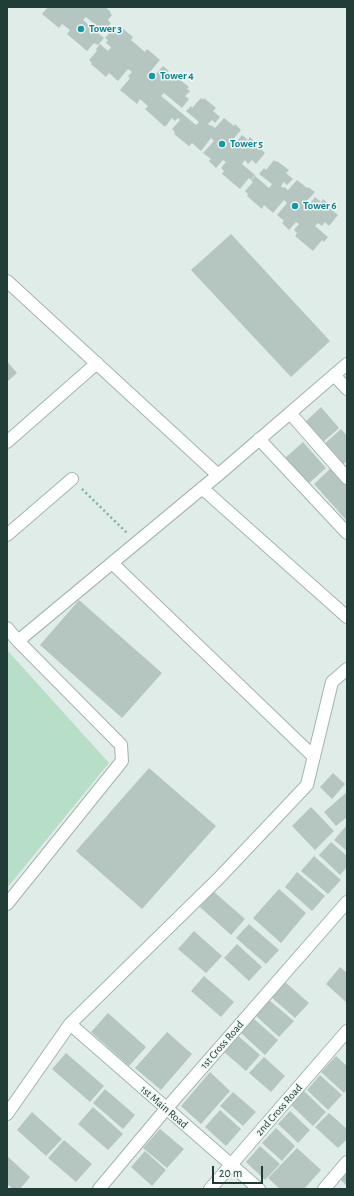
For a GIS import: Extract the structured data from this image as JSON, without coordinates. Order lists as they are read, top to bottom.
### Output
{
  "streets": {
    "street": ["1st Cross Road", "1st Main Road", "2nd Cross Road"]
  },
  "crossings": [
    ["1st Cross Road", "1st Main Road"],
    ["1st Main Road", "2nd Cross Road"]
  ],
  "places": [
    "Tower 3",
    "Tower 4",
    "Tower 5",
    "Tower 6"
  ],
  "scale_bar": "20 m"
}
